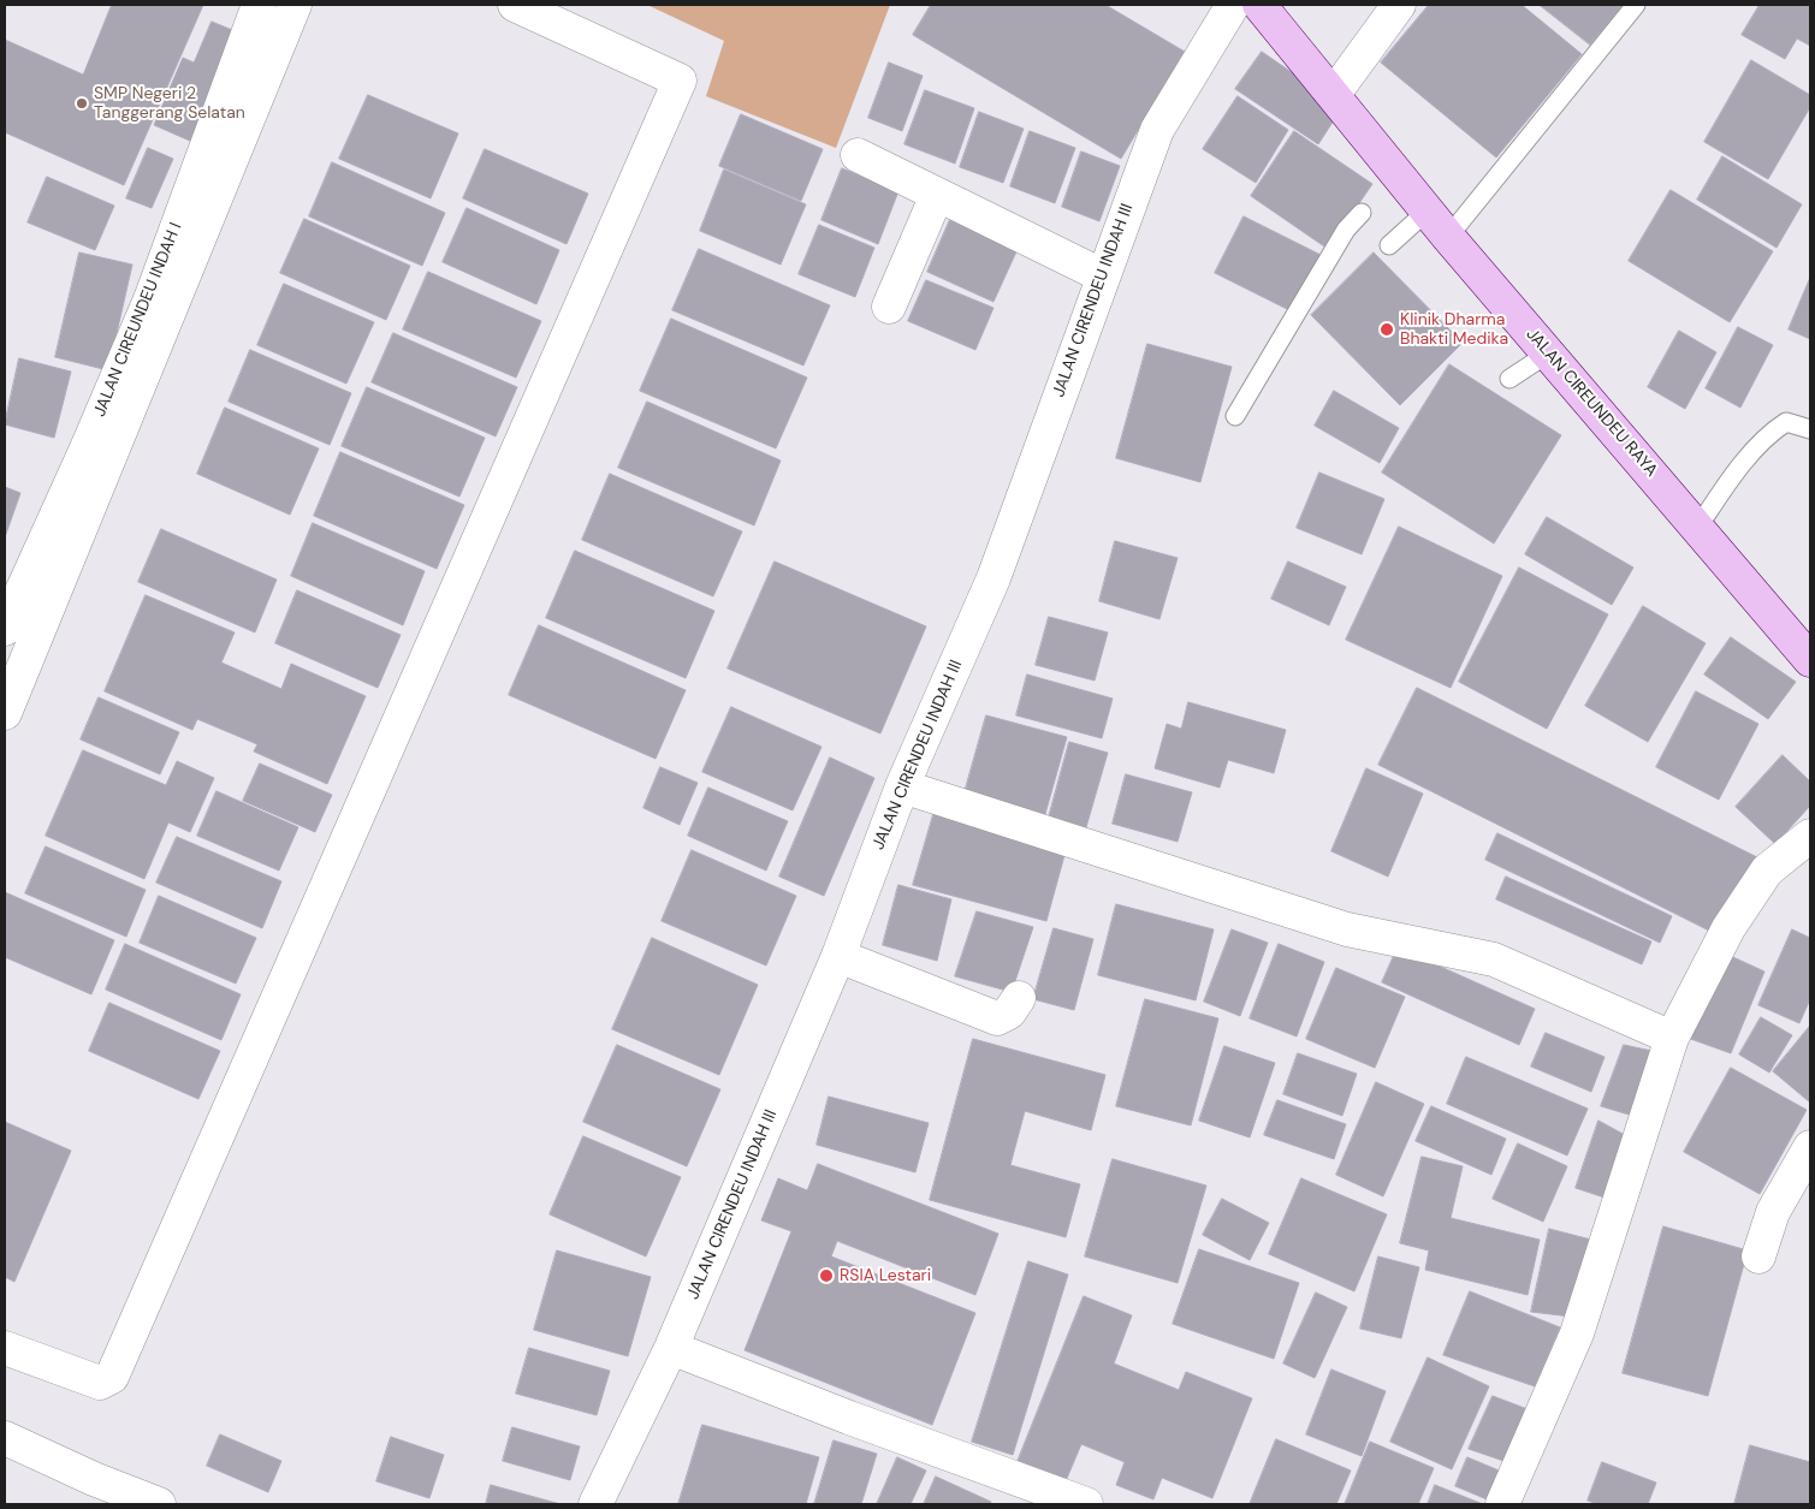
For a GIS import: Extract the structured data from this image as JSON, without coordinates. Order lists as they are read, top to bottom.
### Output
{
  "streets": {
    "main road": ["JALAN CIREUNDEU RAYA"],
    "street": ["JALAN CIRENDEU INDAH III", "JALAN CIREUNDEU INDAH I"]
  },
  "places": ["SMP Negeri 2 Tanggerang Selatan", "Klinik Dharma Bhakti Medika", "RSIA Lestari"]
}
